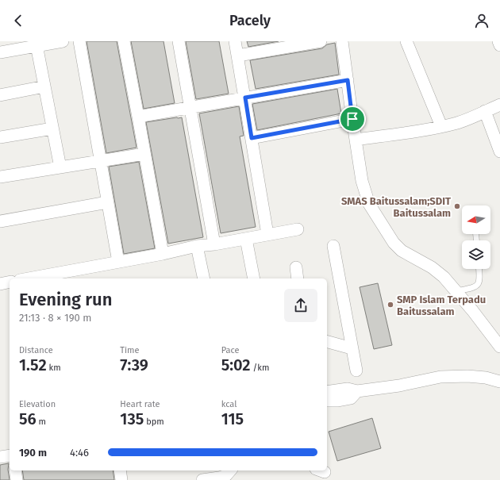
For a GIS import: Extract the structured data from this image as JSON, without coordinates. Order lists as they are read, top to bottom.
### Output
{
  "places": ["SMAS Baitussalam;SDIT Baitussalam", "SMP Islam Terpadu Baitussalam"],
  "north": "left",
  "page": {
    "header": "Pacely",
    "heading": ["Evening run", "21:13 · 8 × 190 m"],
    "stats": [
      ["Distance", "1.52 km"],
      ["Time", "7:39"],
      ["Pace", "5:02 /km"],
      ["Elevation", "56 m"],
      ["Heart rate", "135 bpm"],
      ["kcal", "115"]
    ],
    "list": [
      {
        "name": "190 m",
        "note": "4:46"
      }
    ]
  }
}
